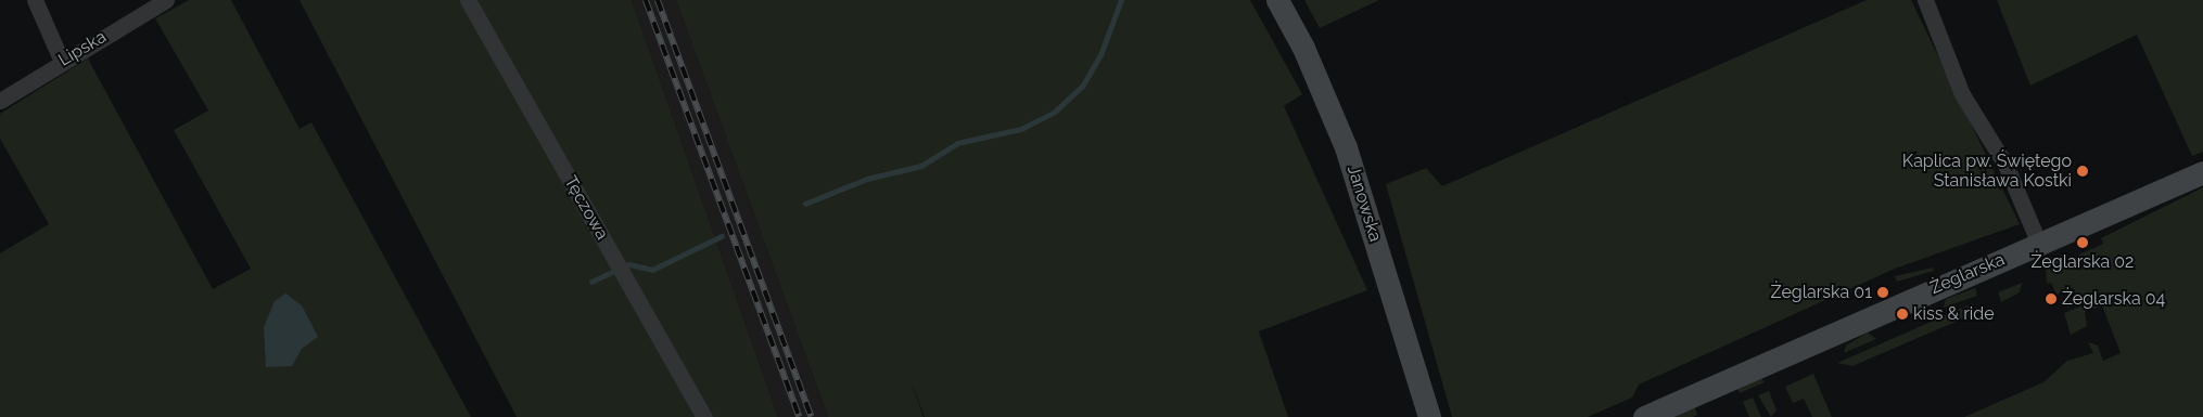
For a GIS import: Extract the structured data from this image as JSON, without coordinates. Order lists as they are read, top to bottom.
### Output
{
  "streets": {
    "street": [
      "Lipska",
      "Janowska",
      "Tęczowa",
      "Żeglarska"
    ]
  },
  "places": [
    "Kaplica pw. Świętego Stanisława Kostki",
    "Żeglarska 02",
    "Żeglarska 01",
    "Żeglarska 04",
    "kiss & ride"
  ]
}
